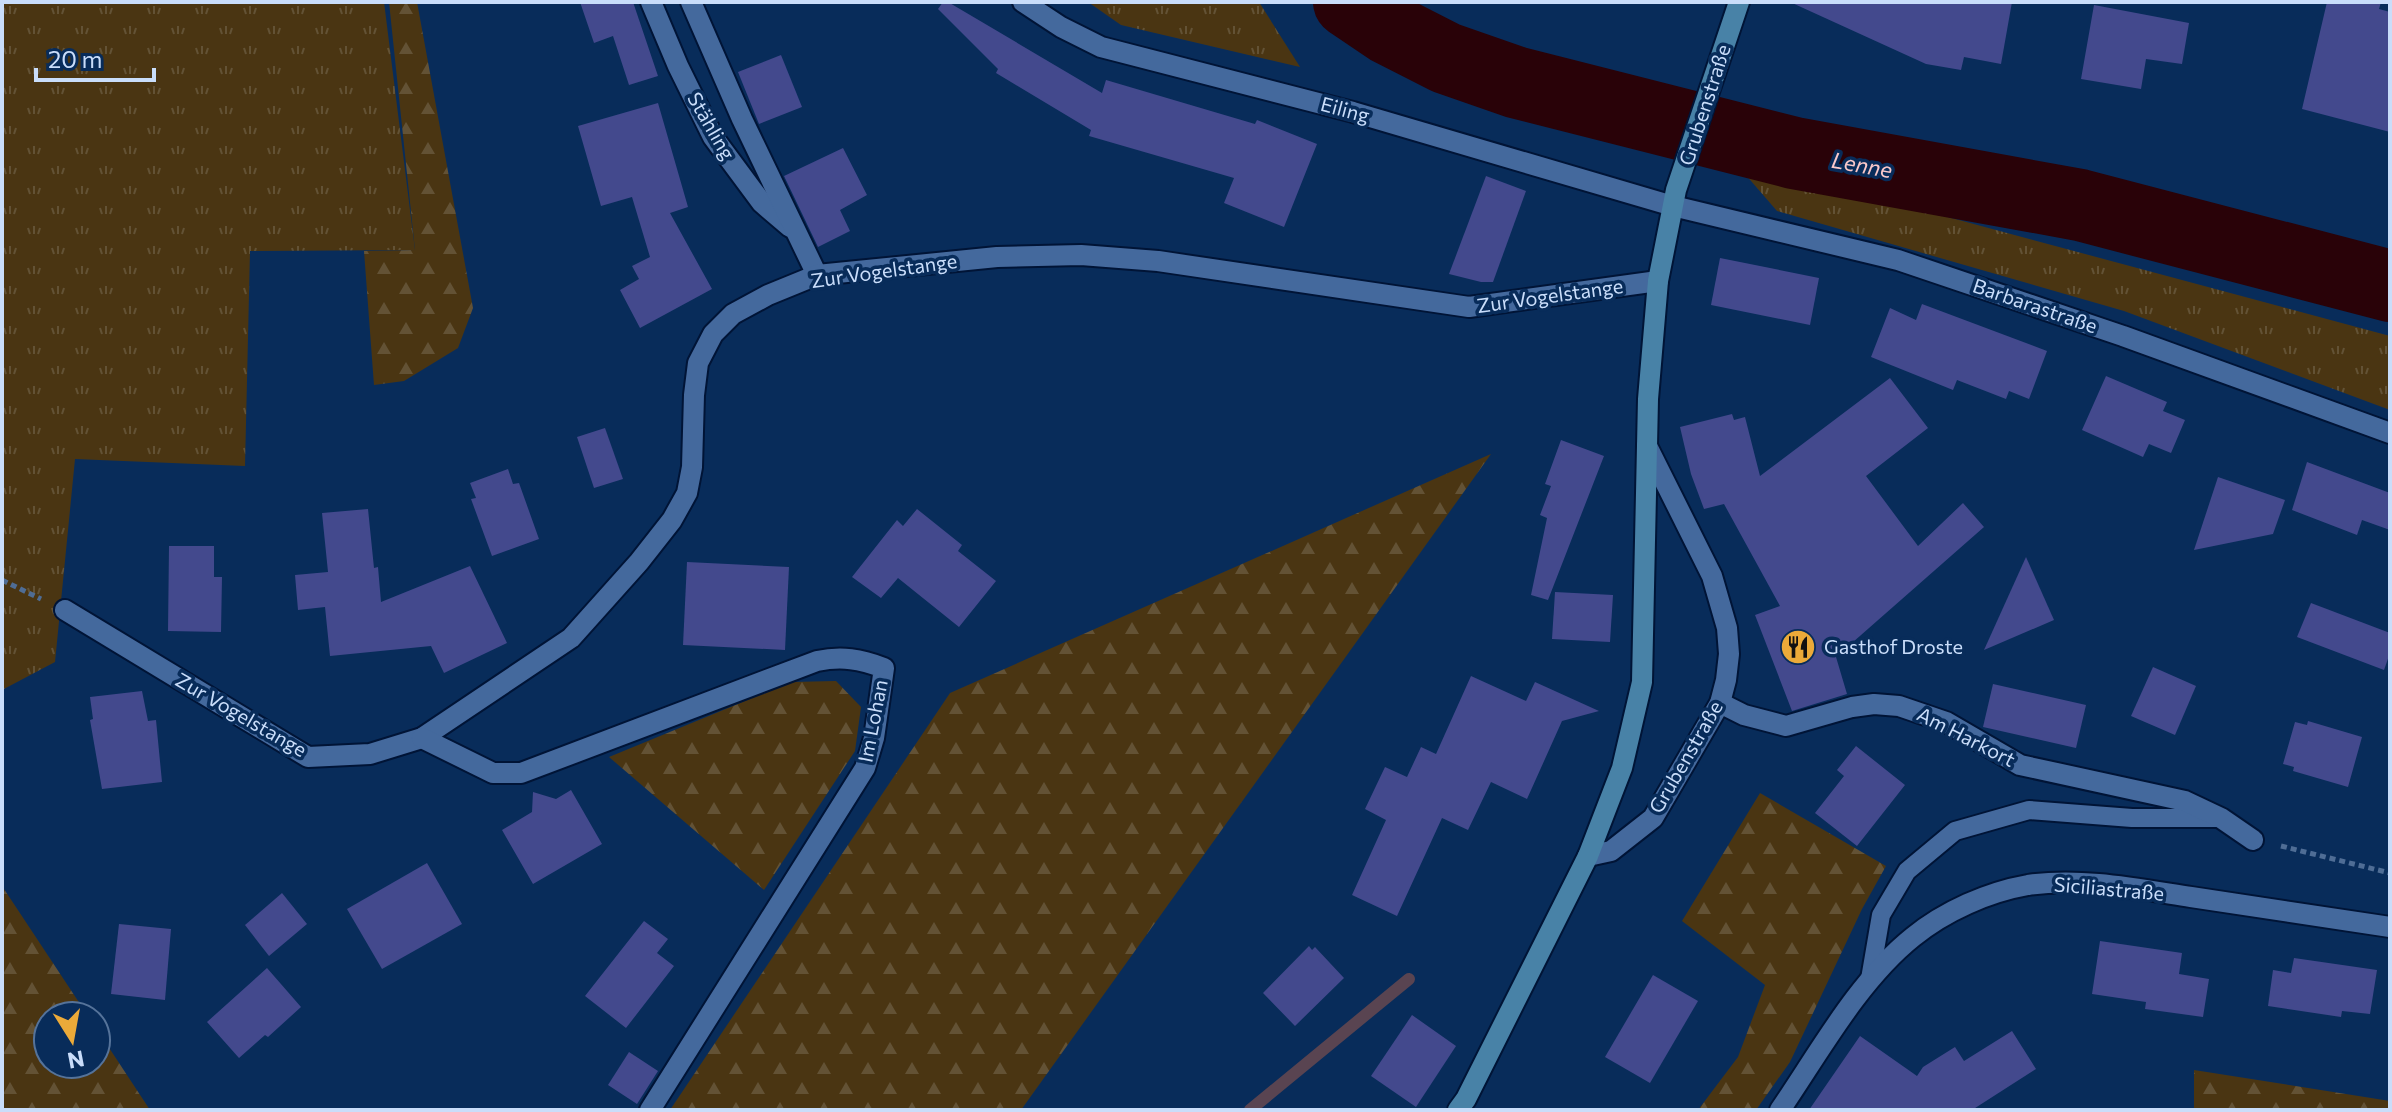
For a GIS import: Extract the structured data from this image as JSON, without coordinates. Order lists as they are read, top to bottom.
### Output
{
  "streets": {
    "main road": ["Grubenstraße"],
    "street": [
      "Eiling",
      "Stähling",
      "Zur Vogelstange",
      "Barbarastraße",
      "Im Lohan",
      "Am Harkort",
      "Siciliastraße"
    ]
  },
  "crossings": [
    ["Grubenstraße", "Eiling"],
    ["Grubenstraße", "Zur Vogelstange"],
    ["Grubenstraße", "Barbarastraße"],
    ["Grubenstraße", "Am Harkort"],
    ["Eiling", "Barbarastraße"],
    ["Stähling", "Zur Vogelstange"],
    ["Zur Vogelstange", "Im Lohan"]
  ],
  "water": ["Lenne"],
  "places": {
    "restaurant": ["Gasthof Droste"]
  },
  "scale_bar": "20 m",
  "north": "bottom"
}
